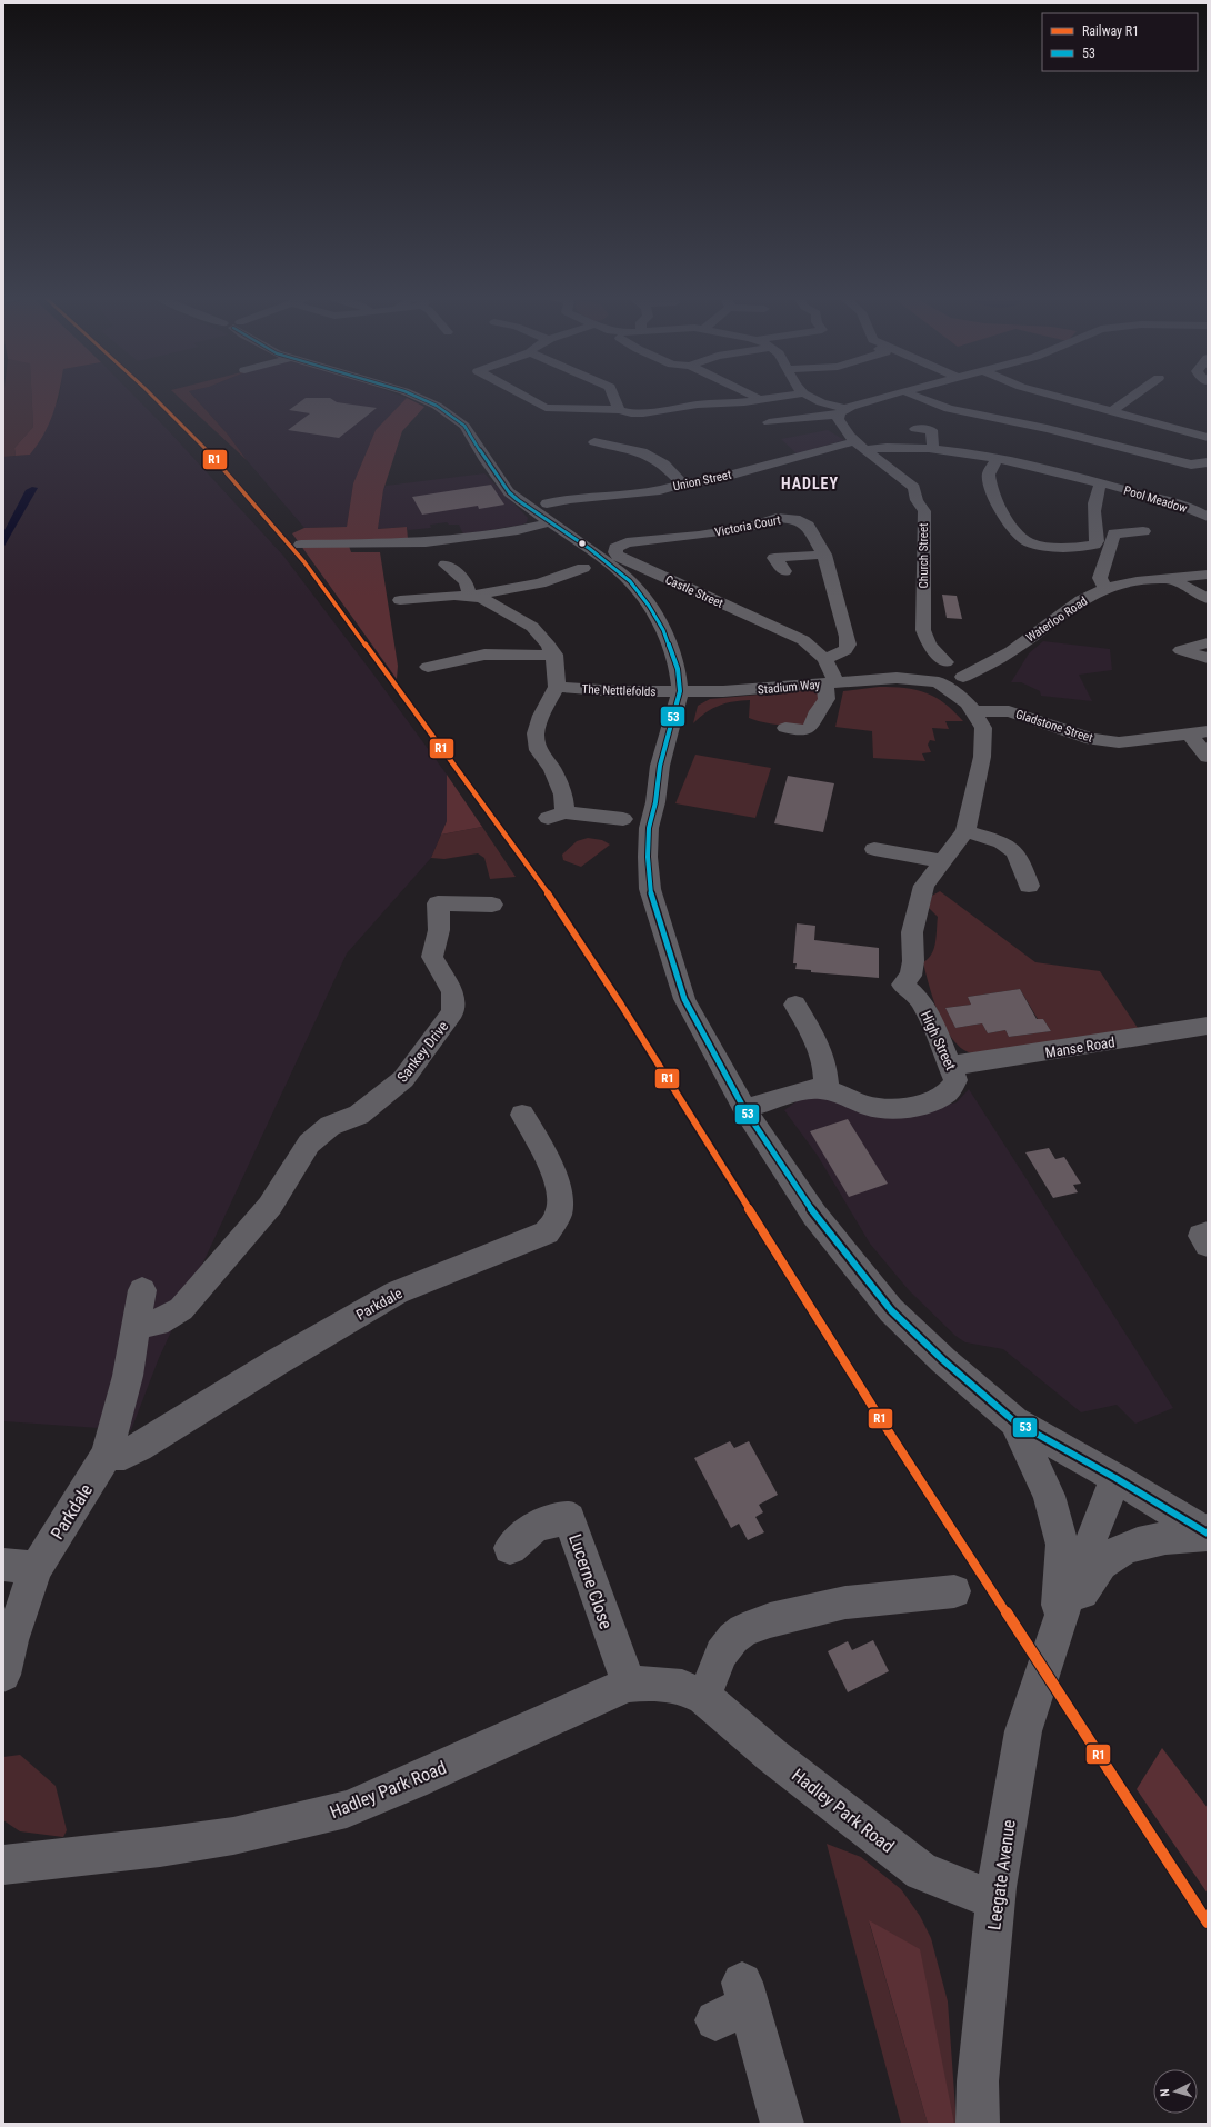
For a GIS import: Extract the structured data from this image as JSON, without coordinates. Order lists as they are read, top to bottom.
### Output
{
  "streets": {
    "street": [
      "Union Street",
      "Pool Meadow",
      "Victoria Court",
      "Church Street",
      "Castle Street",
      "Waterloo Road",
      "Stadium Way",
      "The Nettlefolds",
      "Gladstone Street",
      "High Street",
      "Manse Road",
      "Sankey Drive",
      "Parkdale",
      "Lucerne Close",
      "Hadley Park Road",
      "Leegate Avenue"
    ]
  },
  "crossings": [
    ["Union Street", "Pool Meadow"],
    ["Union Street", "Church Street"],
    ["Pool Meadow", "Church Street"],
    ["Victoria Court", "Castle Street"],
    ["Church Street", "Waterloo Road"],
    ["Church Street", "High Street"],
    ["Castle Street", "Stadium Way"],
    ["Waterloo Road", "Stadium Way"],
    ["Waterloo Road", "High Street"],
    ["Stadium Way", "The Nettlefolds"],
    ["Stadium Way", "High Street"],
    ["Gladstone Street", "High Street"],
    ["High Street", "Manse Road"],
    ["Sankey Drive", "Parkdale"],
    ["Lucerne Close", "Hadley Park Road"],
    ["Hadley Park Road", "Leegate Avenue"]
  ],
  "districts": ["HADLEY"],
  "lines": ["rail line R1", "transit line 53"],
  "legend": ["Railway R1", "53"],
  "north": "left"
}
